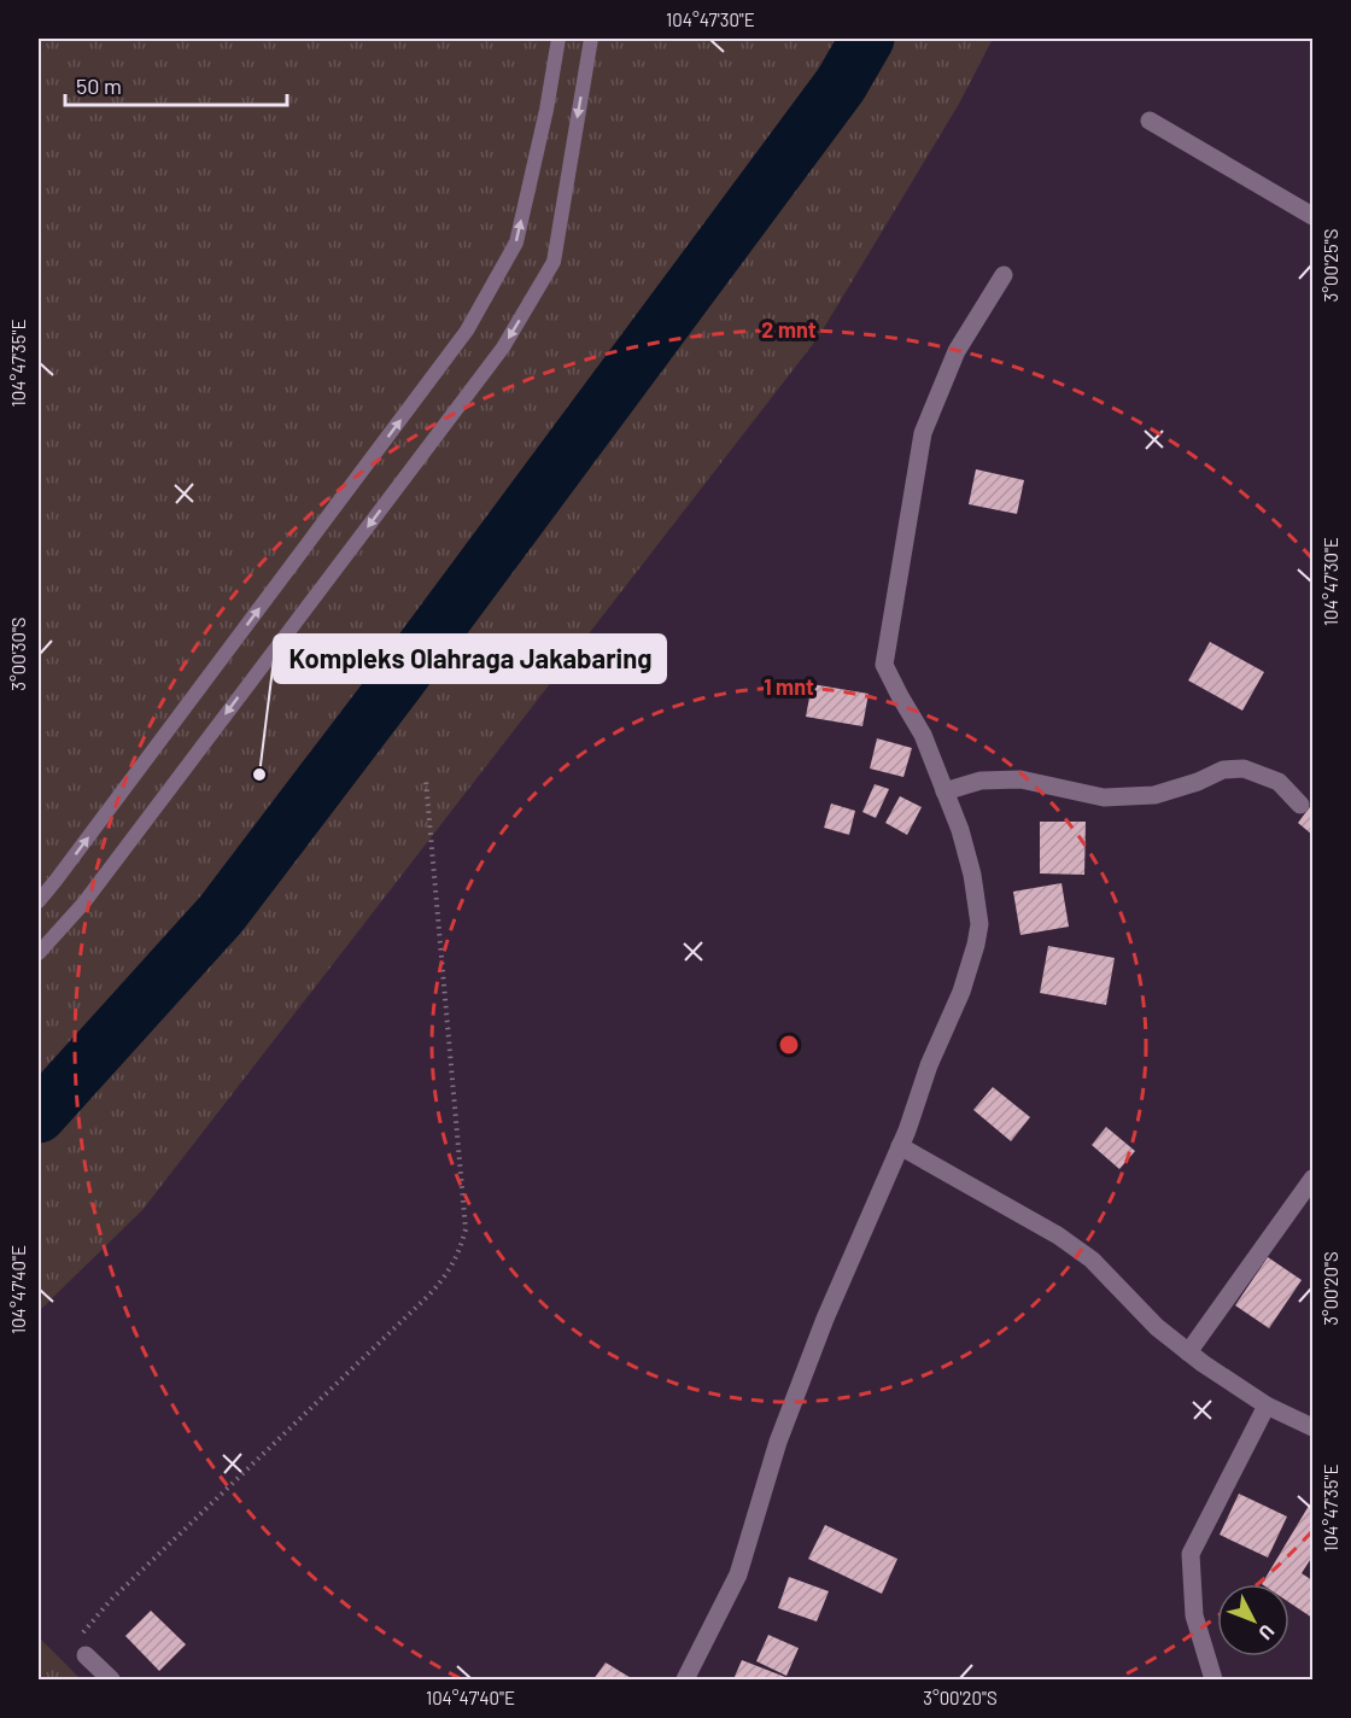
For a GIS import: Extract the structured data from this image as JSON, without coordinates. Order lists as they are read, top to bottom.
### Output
{
  "places": ["Kompleks Olahraga Jakabaring"],
  "scale_bar": "50 m",
  "north": "bottom right",
  "coordinates": [
    "104°47'30\"E",
    "3°00'25\"S",
    "104°47'35\"E",
    "3°00'30\"S",
    "3°00'20\"S",
    "104°47'40\"E"
  ],
  "rings": ["2 mnt", "1 mnt"]
}
